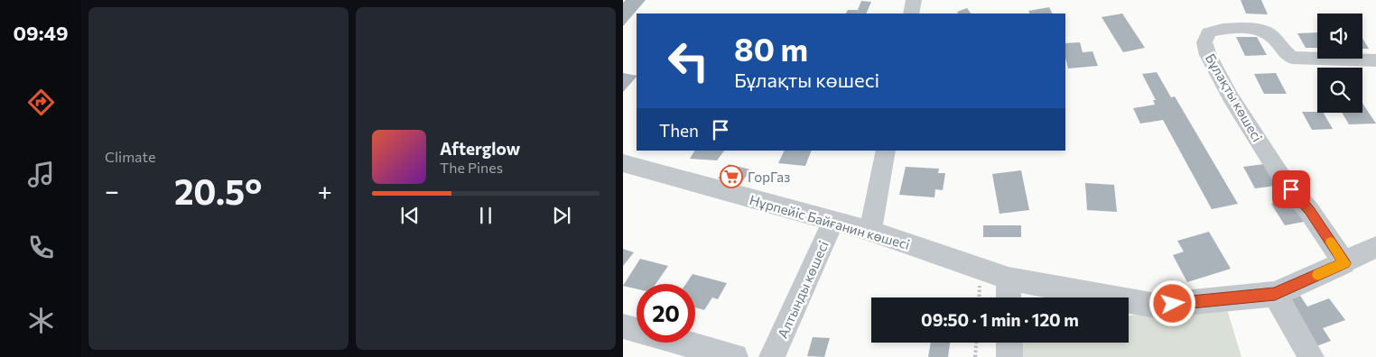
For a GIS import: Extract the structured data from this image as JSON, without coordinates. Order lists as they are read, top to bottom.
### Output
{
  "streets": {
    "street": ["Бұлақты көшесі", "Нұрпейіс Байғанин көшесі", "Алтынды көшесі"]
  },
  "crossings": [
    ["Бұлақты көшесі", "Нұрпейіс Байғанин көшесі"],
    ["Нұрпейіс Байғанин көшесі", "Алтынды көшесі"]
  ],
  "places": {
    "supermarket": ["ГорГаз"]
  },
  "page": {
    "tabs": "09:49",
    "tile": "Climate",
    "turn": ["80 m", "Бұлақты көшесі"],
    "then": "Then",
    "song": ["Afterglow", "The Pines"],
    "heat": ["−", "20.5°", "+"],
    "limit": "20",
    "trip": "09:50 · 1 min · 120 m"
  }
}
